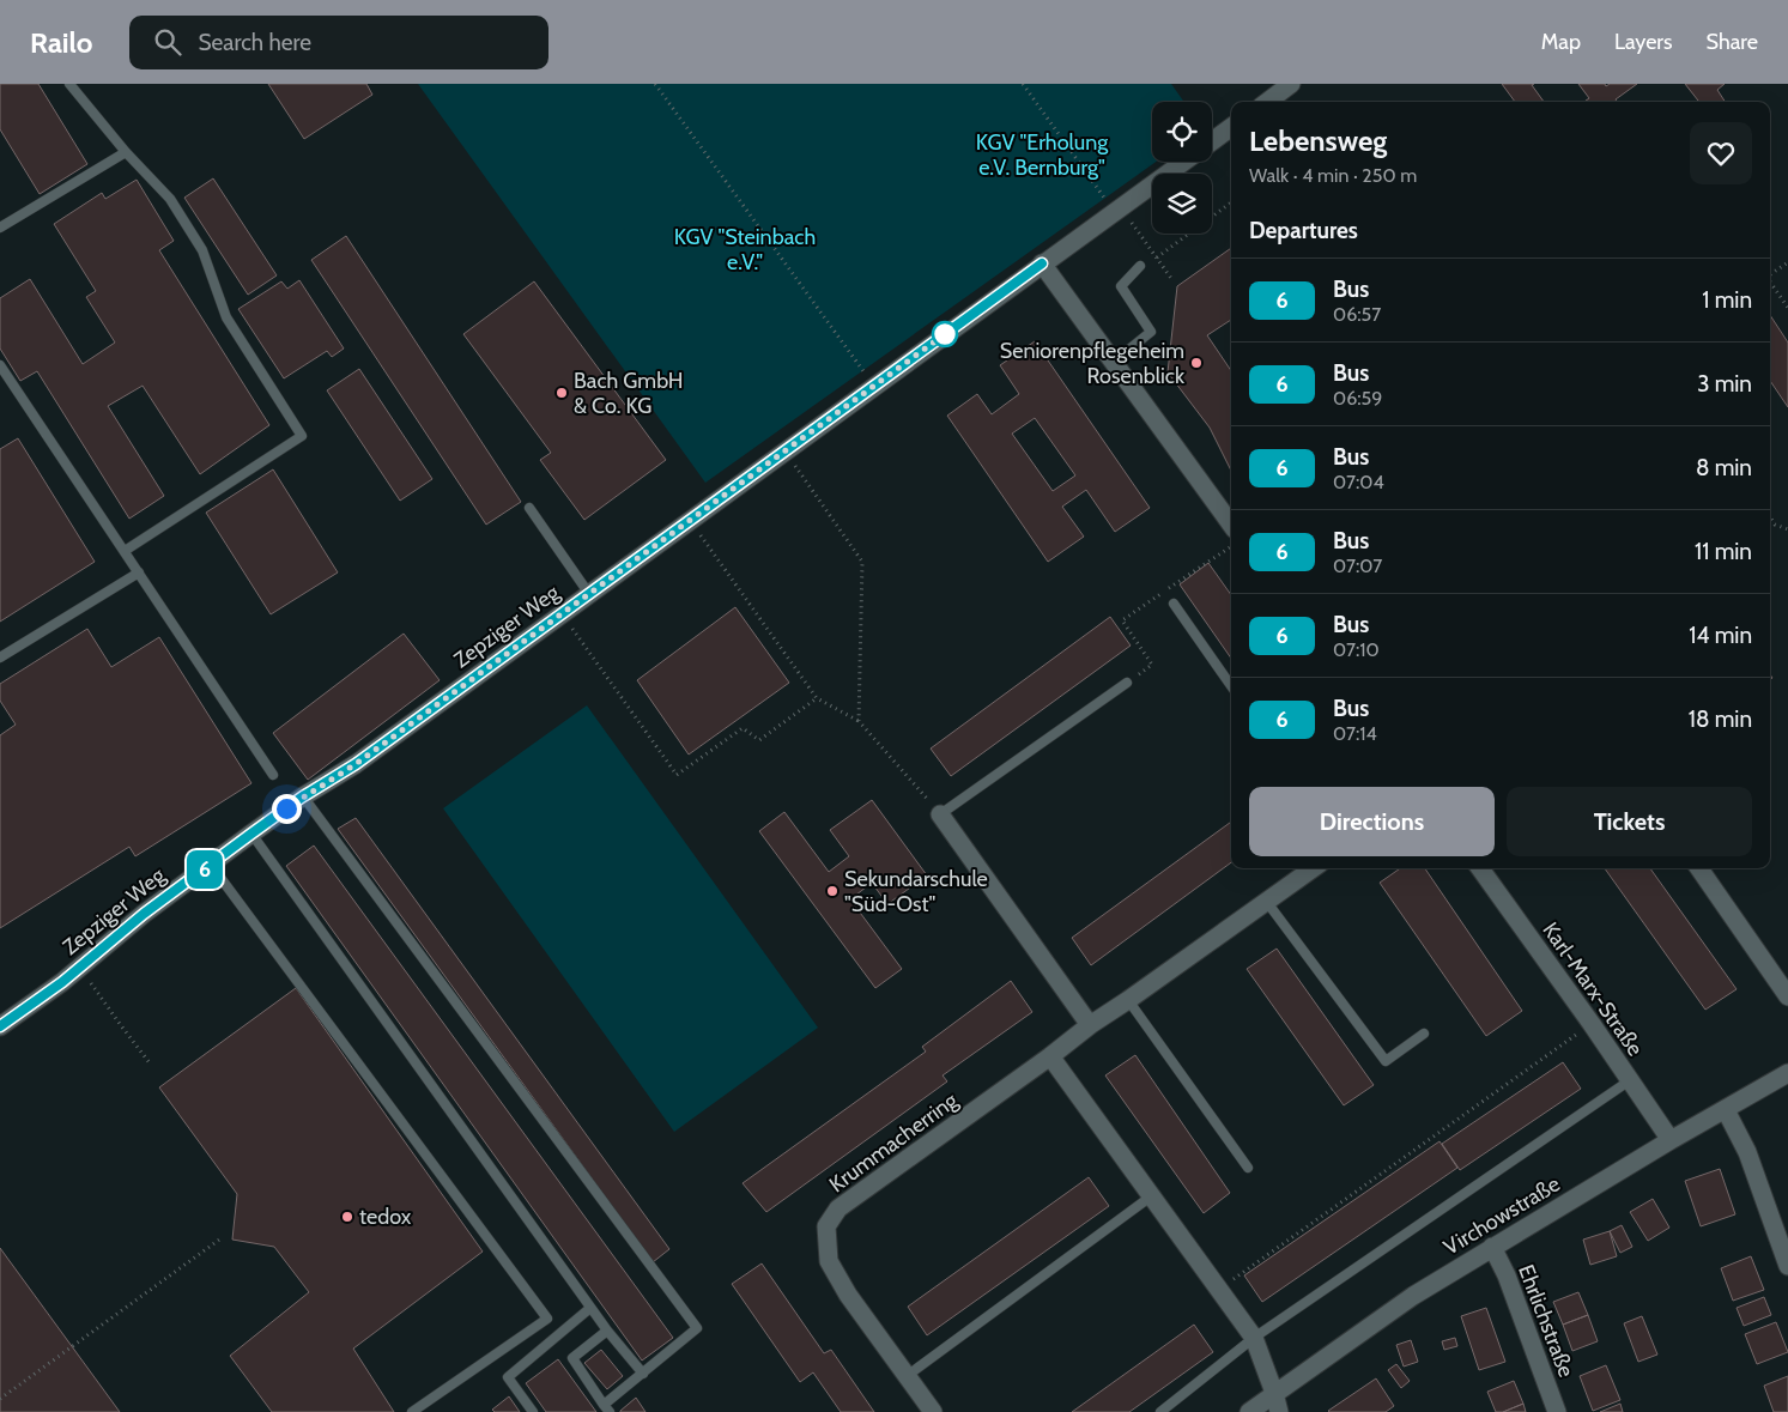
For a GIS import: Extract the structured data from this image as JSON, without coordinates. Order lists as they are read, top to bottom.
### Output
{
  "streets": {
    "street": [
      "Zepziger Weg",
      "Karl-Marx-Straße",
      "Krummacherring",
      "Virchowstraße",
      "Ehrlichstraße"
    ]
  },
  "crossings": [
    ["Karl-Marx-Straße", "Virchowstraße"],
    ["Virchowstraße", "Ehrlichstraße"]
  ],
  "parks": ["KGV \"Erholung e.V. Bernburg\"", "KGV \"Steinbach e.V.\""],
  "places": [
    "Seniorenpflegeheim Rosenblick",
    "Bach GmbH & Co. KG",
    "Sekundarschule \"Süd-Ost\"",
    "tedox"
  ],
  "lines": ["bus line 6"],
  "page": {
    "header": "Railo",
    "search": "Search here",
    "nav": ["Map", "Layers", "Share"],
    "on_map": "6",
    "heading": [
      ["Lebensweg", "Walk · 4 min · 250 m"],
      "Departures"
    ],
    "list": [
      {
        "mark": "6",
        "name": "Bus",
        "note": "06:57",
        "value": "1 min"
      },
      {
        "mark": "6",
        "name": "Bus",
        "note": "06:59",
        "value": "3 min"
      },
      {
        "mark": "6",
        "name": "Bus",
        "note": "07:04",
        "value": "8 min"
      },
      {
        "mark": "6",
        "name": "Bus",
        "note": "07:07",
        "value": "11 min"
      },
      {
        "mark": "6",
        "name": "Bus",
        "note": "07:10",
        "value": "14 min"
      },
      {
        "mark": "6",
        "name": "Bus",
        "note": "07:14",
        "value": "18 min"
      }
    ],
    "buttons": ["Directions", "Tickets"]
  }
}
